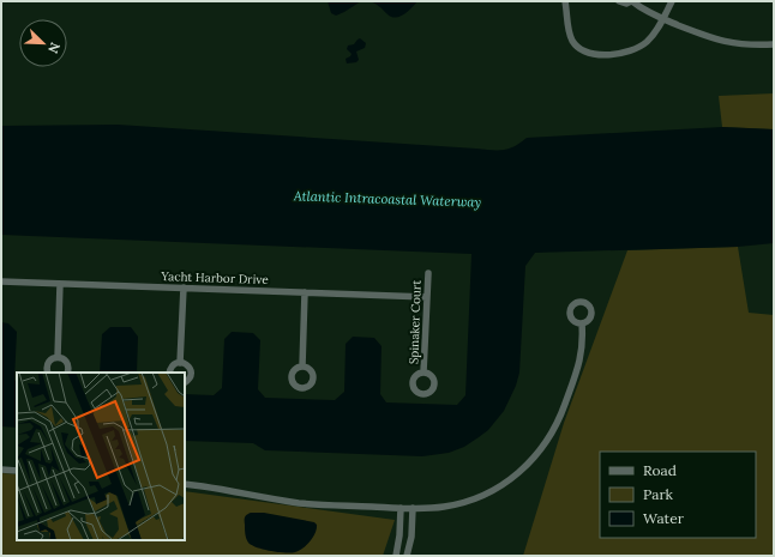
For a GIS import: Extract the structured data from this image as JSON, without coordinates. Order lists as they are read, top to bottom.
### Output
{
  "streets": {
    "street": ["Yacht Harbor Drive", "Spinaker Court"]
  },
  "crossings": [
    ["Yacht Harbor Drive", "Spinaker Court"]
  ],
  "water": ["Atlantic Intracoastal Waterway"],
  "legend": ["Road", "Park", "Water"],
  "north": "bottom right"
}
